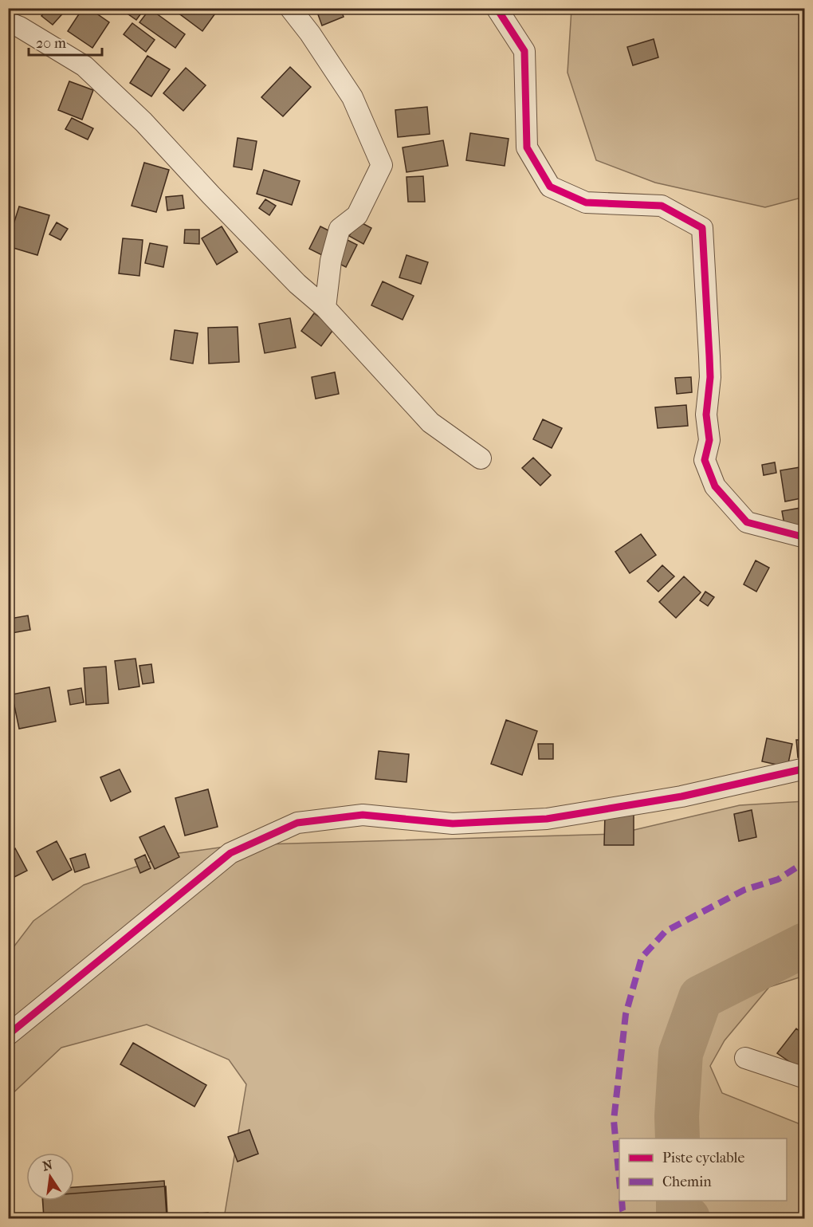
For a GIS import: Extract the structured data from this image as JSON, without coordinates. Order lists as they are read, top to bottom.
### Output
{
  "legend": ["Piste cyclable", "Chemin"],
  "scale_bar": "20 m",
  "north": "top"
}
